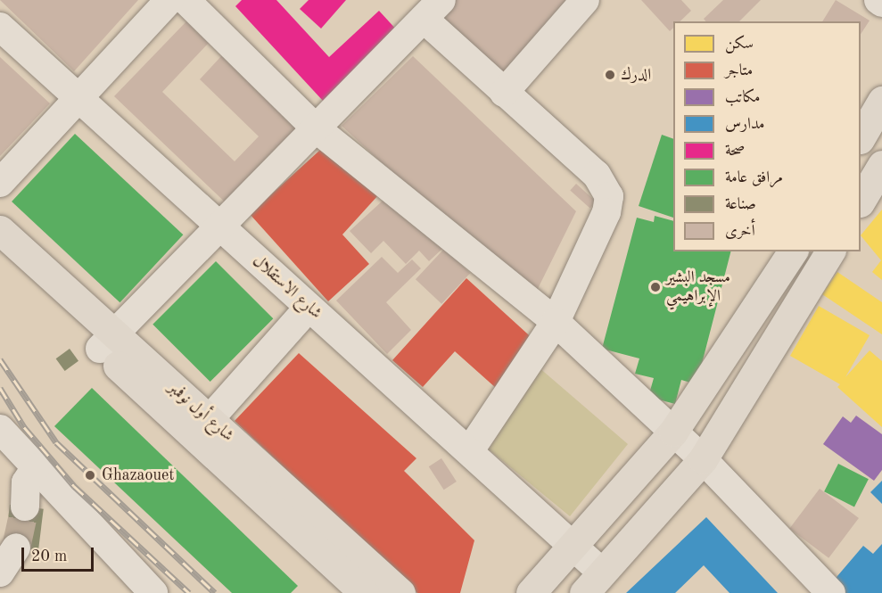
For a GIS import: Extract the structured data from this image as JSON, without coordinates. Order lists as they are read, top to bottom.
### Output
{
  "streets": {
    "main road": ["شارع أول نوفمبر"],
    "street": ["شارع الاستقلال"]
  },
  "places": ["الدرك", "مسجد البشير الإبراهيمي", "Ghazaouet"],
  "legend": [
    "سكن",
    "متاجر",
    "مكاتب",
    "مدارس",
    "صحة",
    "مرافق عامة",
    "صناعة",
    "أخرى"
  ],
  "scale_bar": "20 m"
}
